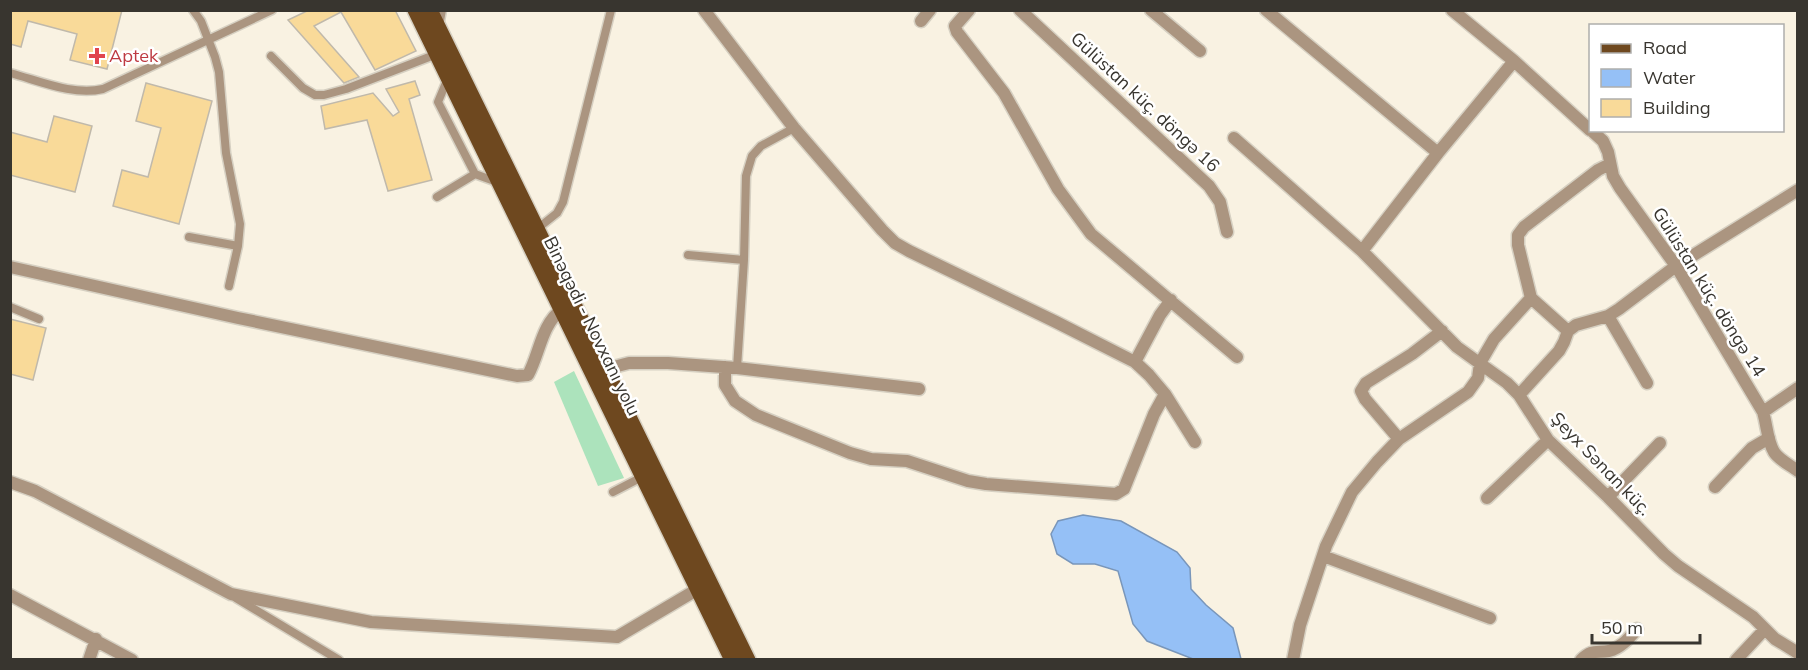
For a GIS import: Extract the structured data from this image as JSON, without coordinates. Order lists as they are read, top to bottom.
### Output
{
  "streets": {
    "main road": ["Binəqədi - Novxanı yolu"],
    "street": ["Gülüstan küç. döngə 16", "Gülüstan küç. döngə 14", "Şeyx Sənan küç."]
  },
  "places": {
    "health": ["Aptek"]
  },
  "legend": ["Road", "Water", "Building"],
  "scale_bar": "50 m"
}
